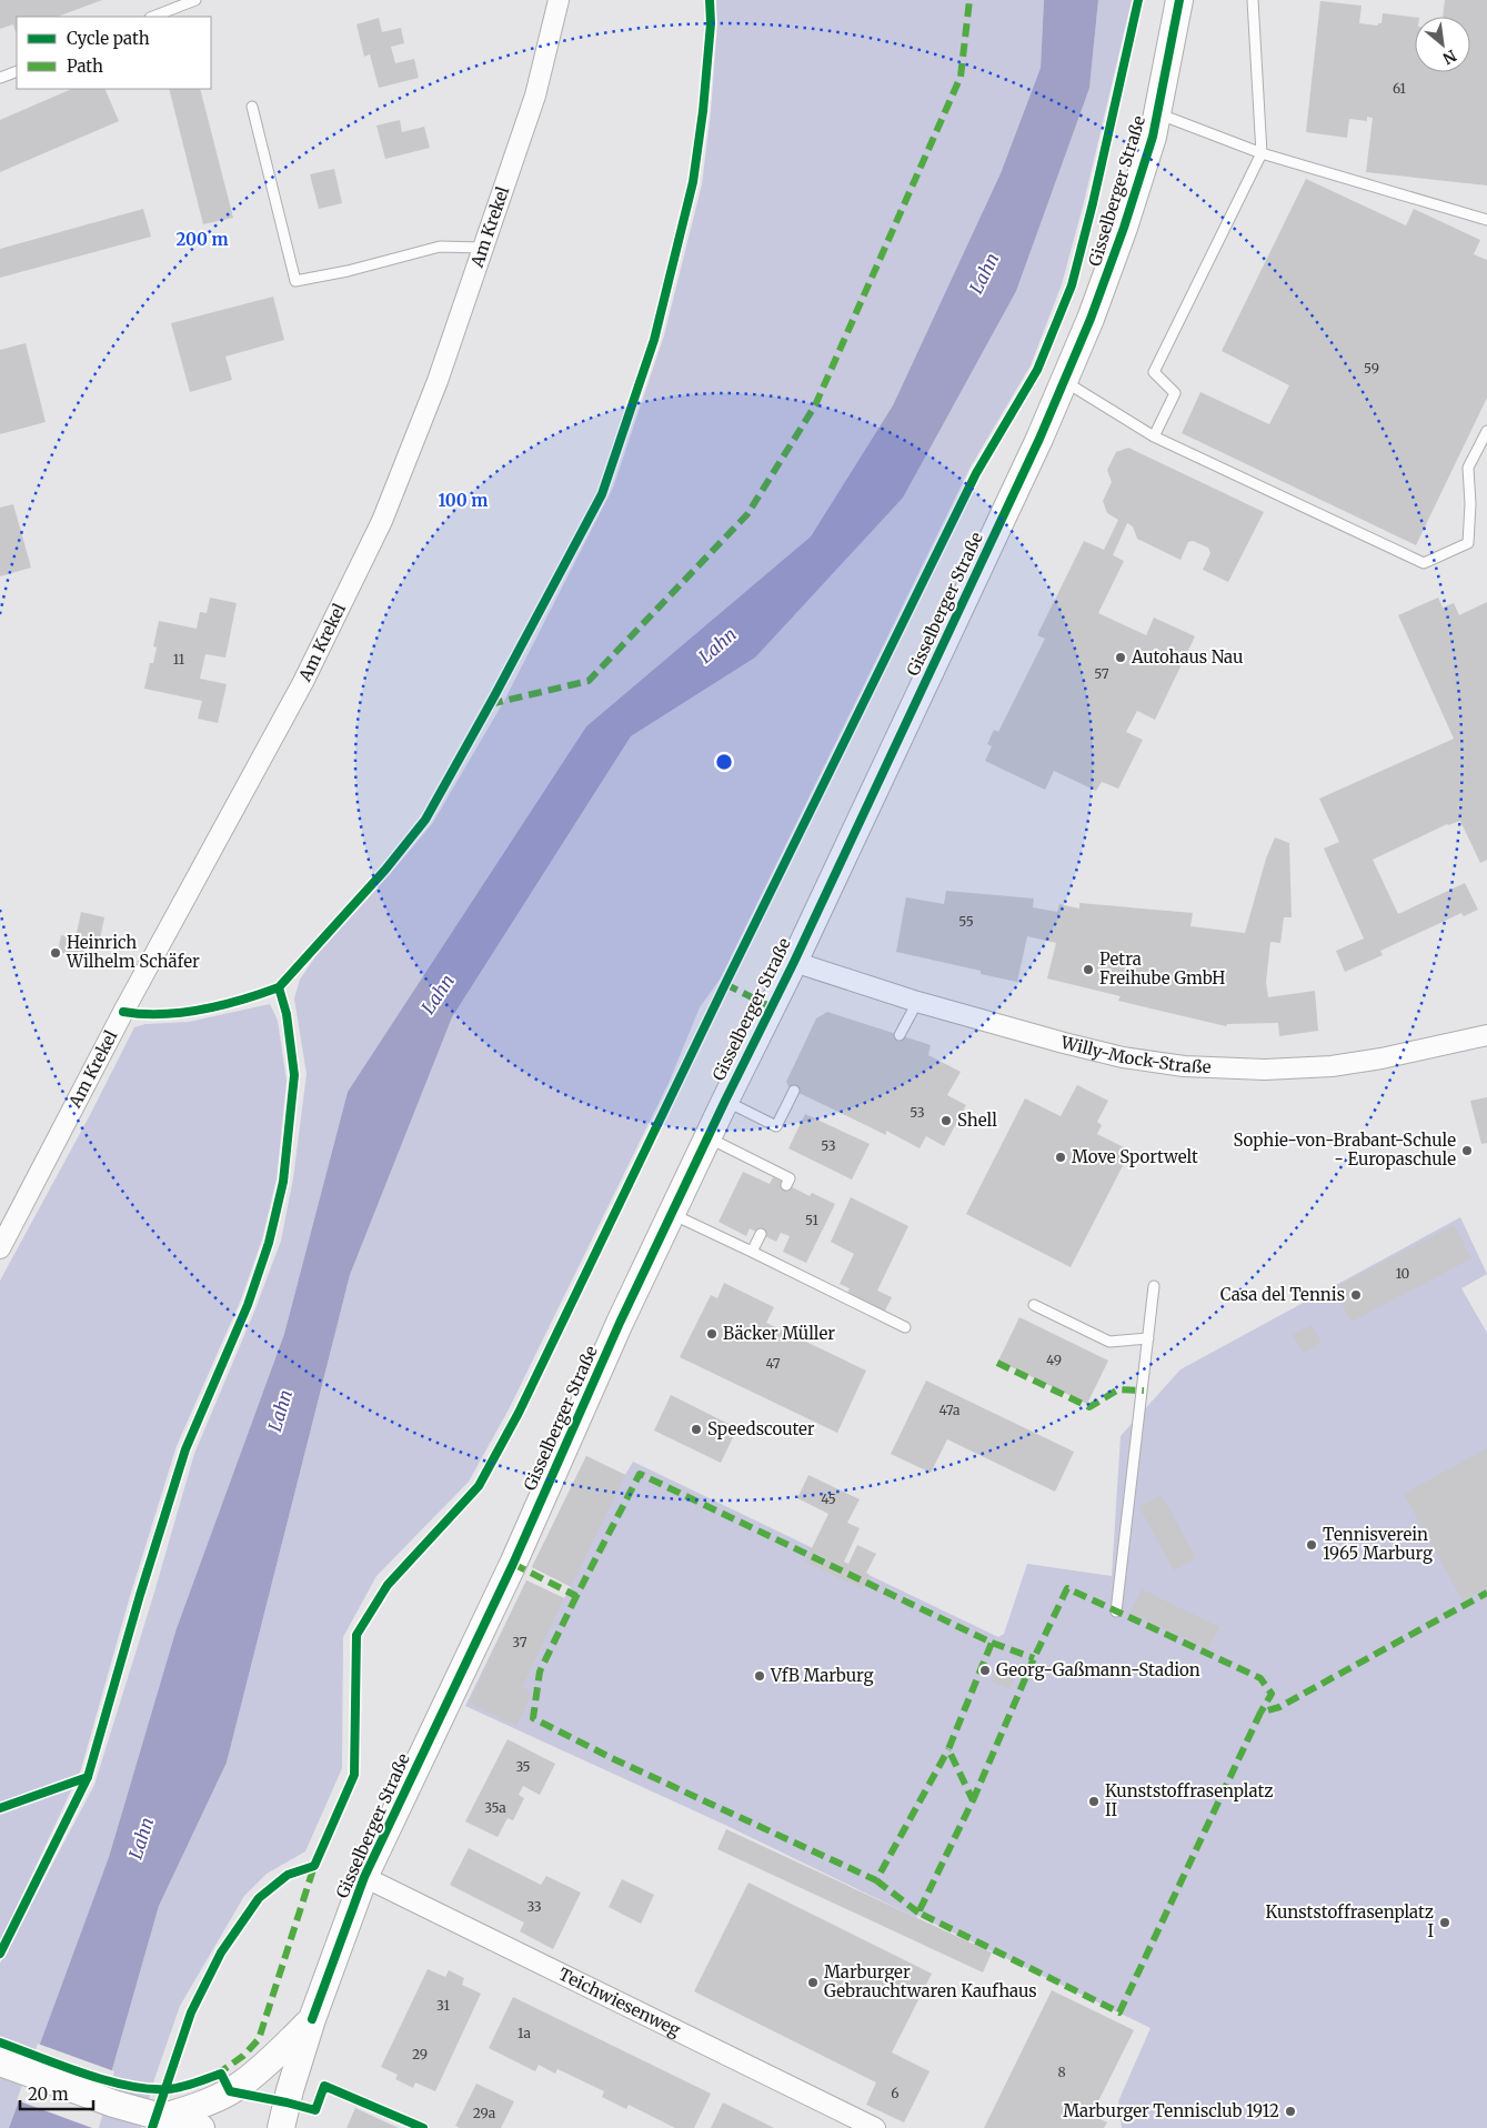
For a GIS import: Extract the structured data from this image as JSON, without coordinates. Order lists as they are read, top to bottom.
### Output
{
  "streets": {
    "main road": ["Gisselberger Straße"],
    "street": ["Am Krekel", "Willy-Mock-Straße", "Teichwiesenweg"]
  },
  "crossings": [
    ["Gisselberger Straße", "Willy-Mock-Straße"],
    ["Gisselberger Straße", "Teichwiesenweg"]
  ],
  "water": ["Lahn"],
  "places": [
    "Autohaus Nau",
    "Heinrich Wilhelm Schäfer",
    "Petra Freihube GmbH",
    "Shell",
    "Sophie-von-Brabant-Schule - Europaschule",
    "Move Sportwelt",
    "Casa del Tennis",
    "Bäcker Müller",
    "Speedscouter",
    "Tennisverein 1965 Marburg",
    "Georg-Gaßmann-Stadion",
    "VfB Marburg",
    "Kunststoffrasenplatz II",
    "Kunststoffrasenplatz I",
    "Marburger Gebrauchtwaren Kaufhaus",
    "Marburger Tennisclub 1912"
  ],
  "house_numbers": [
    "61",
    "59",
    "11",
    "57",
    "55",
    "53",
    "53",
    "51",
    "10",
    "49",
    "47",
    "47a",
    "45",
    "37",
    "35",
    "35a",
    "33",
    "31",
    "1a",
    "29",
    "8",
    "6",
    "29a"
  ],
  "legend": ["Cycle path", "Path"],
  "scale_bar": "20 m",
  "north": "bottom right",
  "rings": ["200 m", "100 m"]
}
